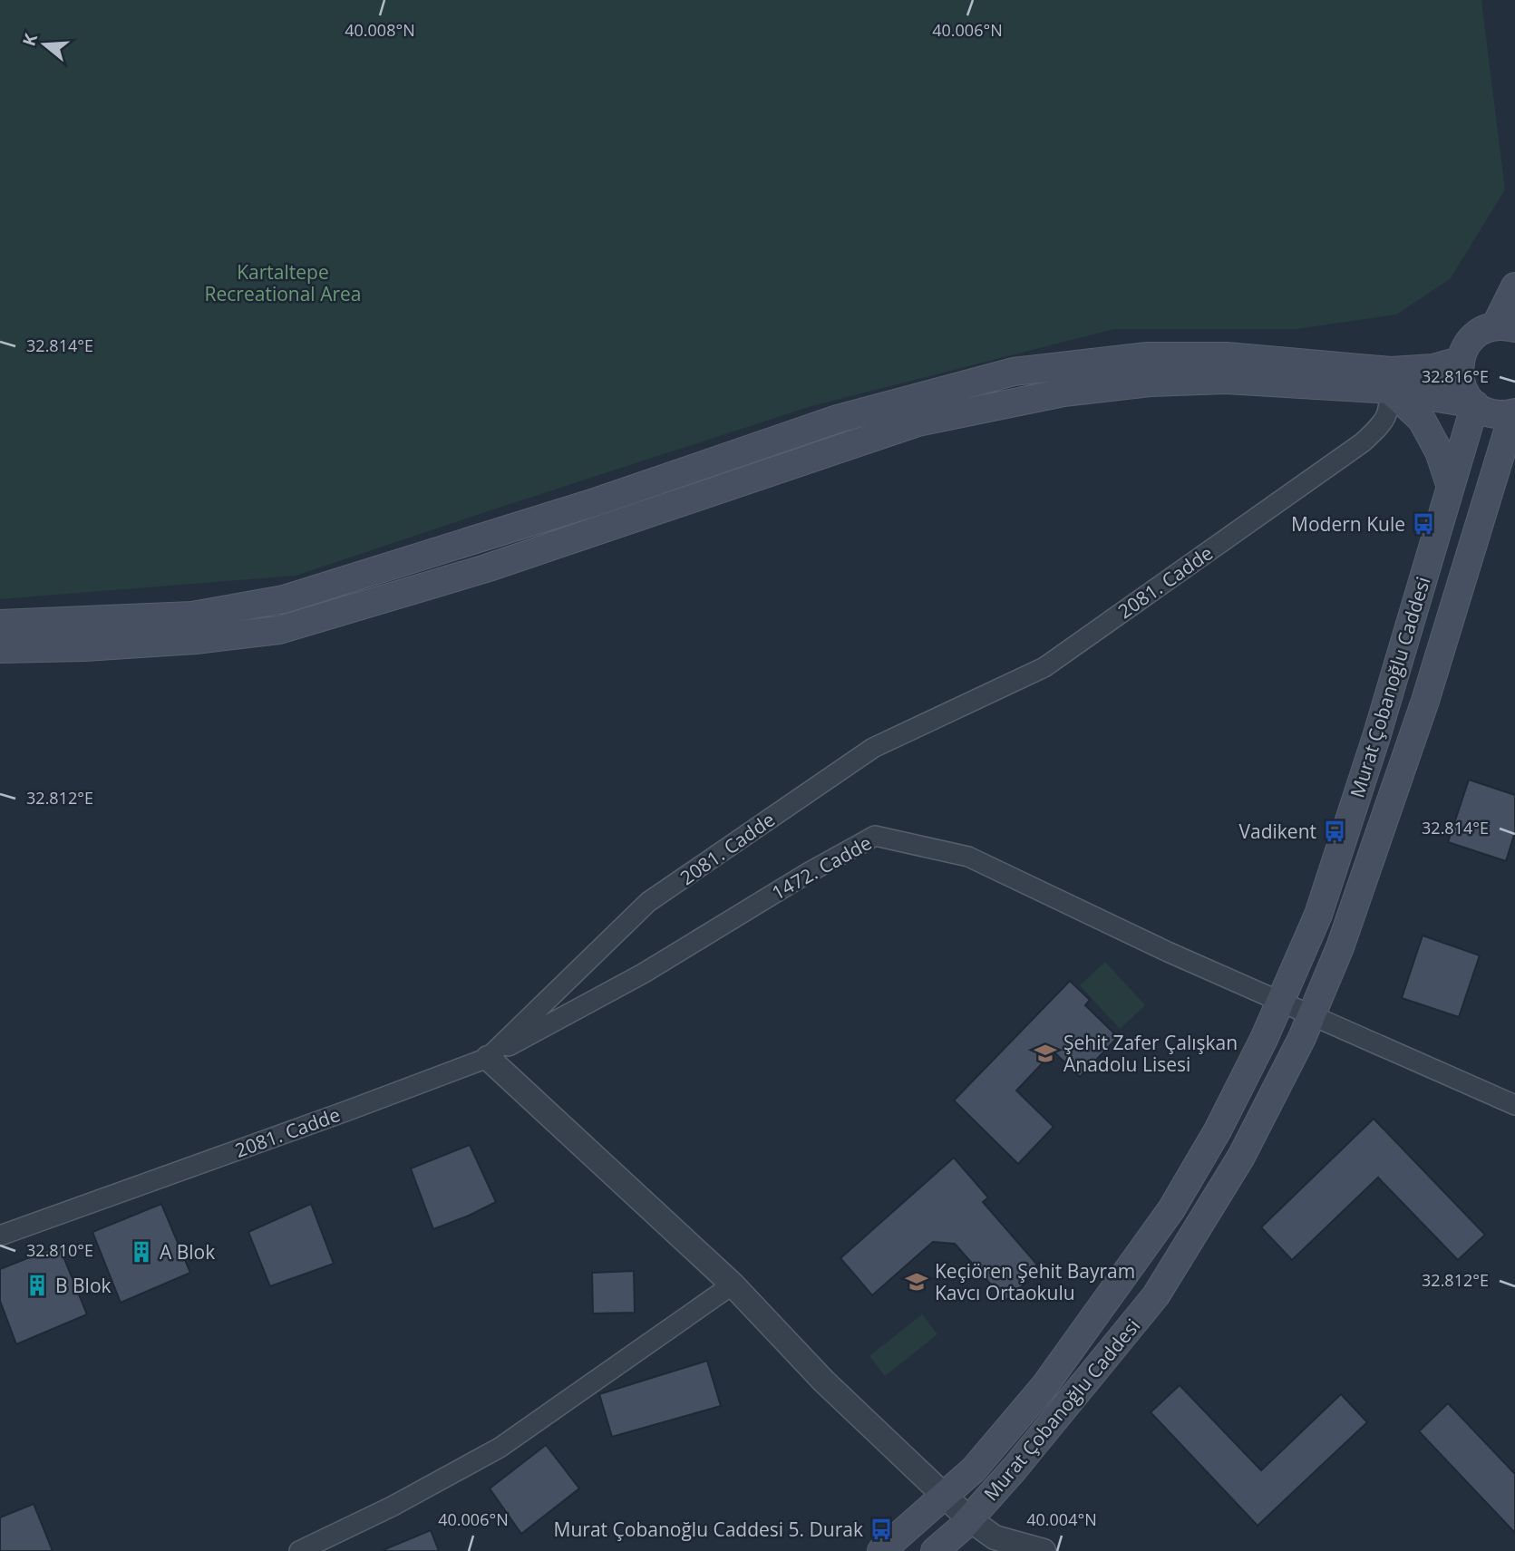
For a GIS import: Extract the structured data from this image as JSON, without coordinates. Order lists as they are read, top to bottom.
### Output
{
  "streets": {
    "main road": ["Murat Çobanoğlu Caddesi"],
    "street": ["2081. Cadde", "1472. Cadde"]
  },
  "crossings": [
    ["2081. Cadde", "1472. Cadde"],
    ["Murat Çobanoğlu Caddesi", "1472. Cadde"]
  ],
  "parks": ["Kartaltepe Recreational Area"],
  "places": {
    "bus stop": ["Modern Kule", "Vadikent", "Murat Çobanoğlu Caddesi 5. Durak"],
    "school or university": ["Şehit Zafer Çalışkan Anadolu Lisesi", "Keçiören Şehit Bayram Kavcı Ortaokulu"],
    "building": ["A Blok", "B Blok"]
  },
  "north": "left",
  "coordinates": [
    "40.008°N",
    "40.006°N",
    "32.814°E",
    "32.816°E",
    "32.812°E",
    "32.810°E",
    "40.004°N"
  ]
}
